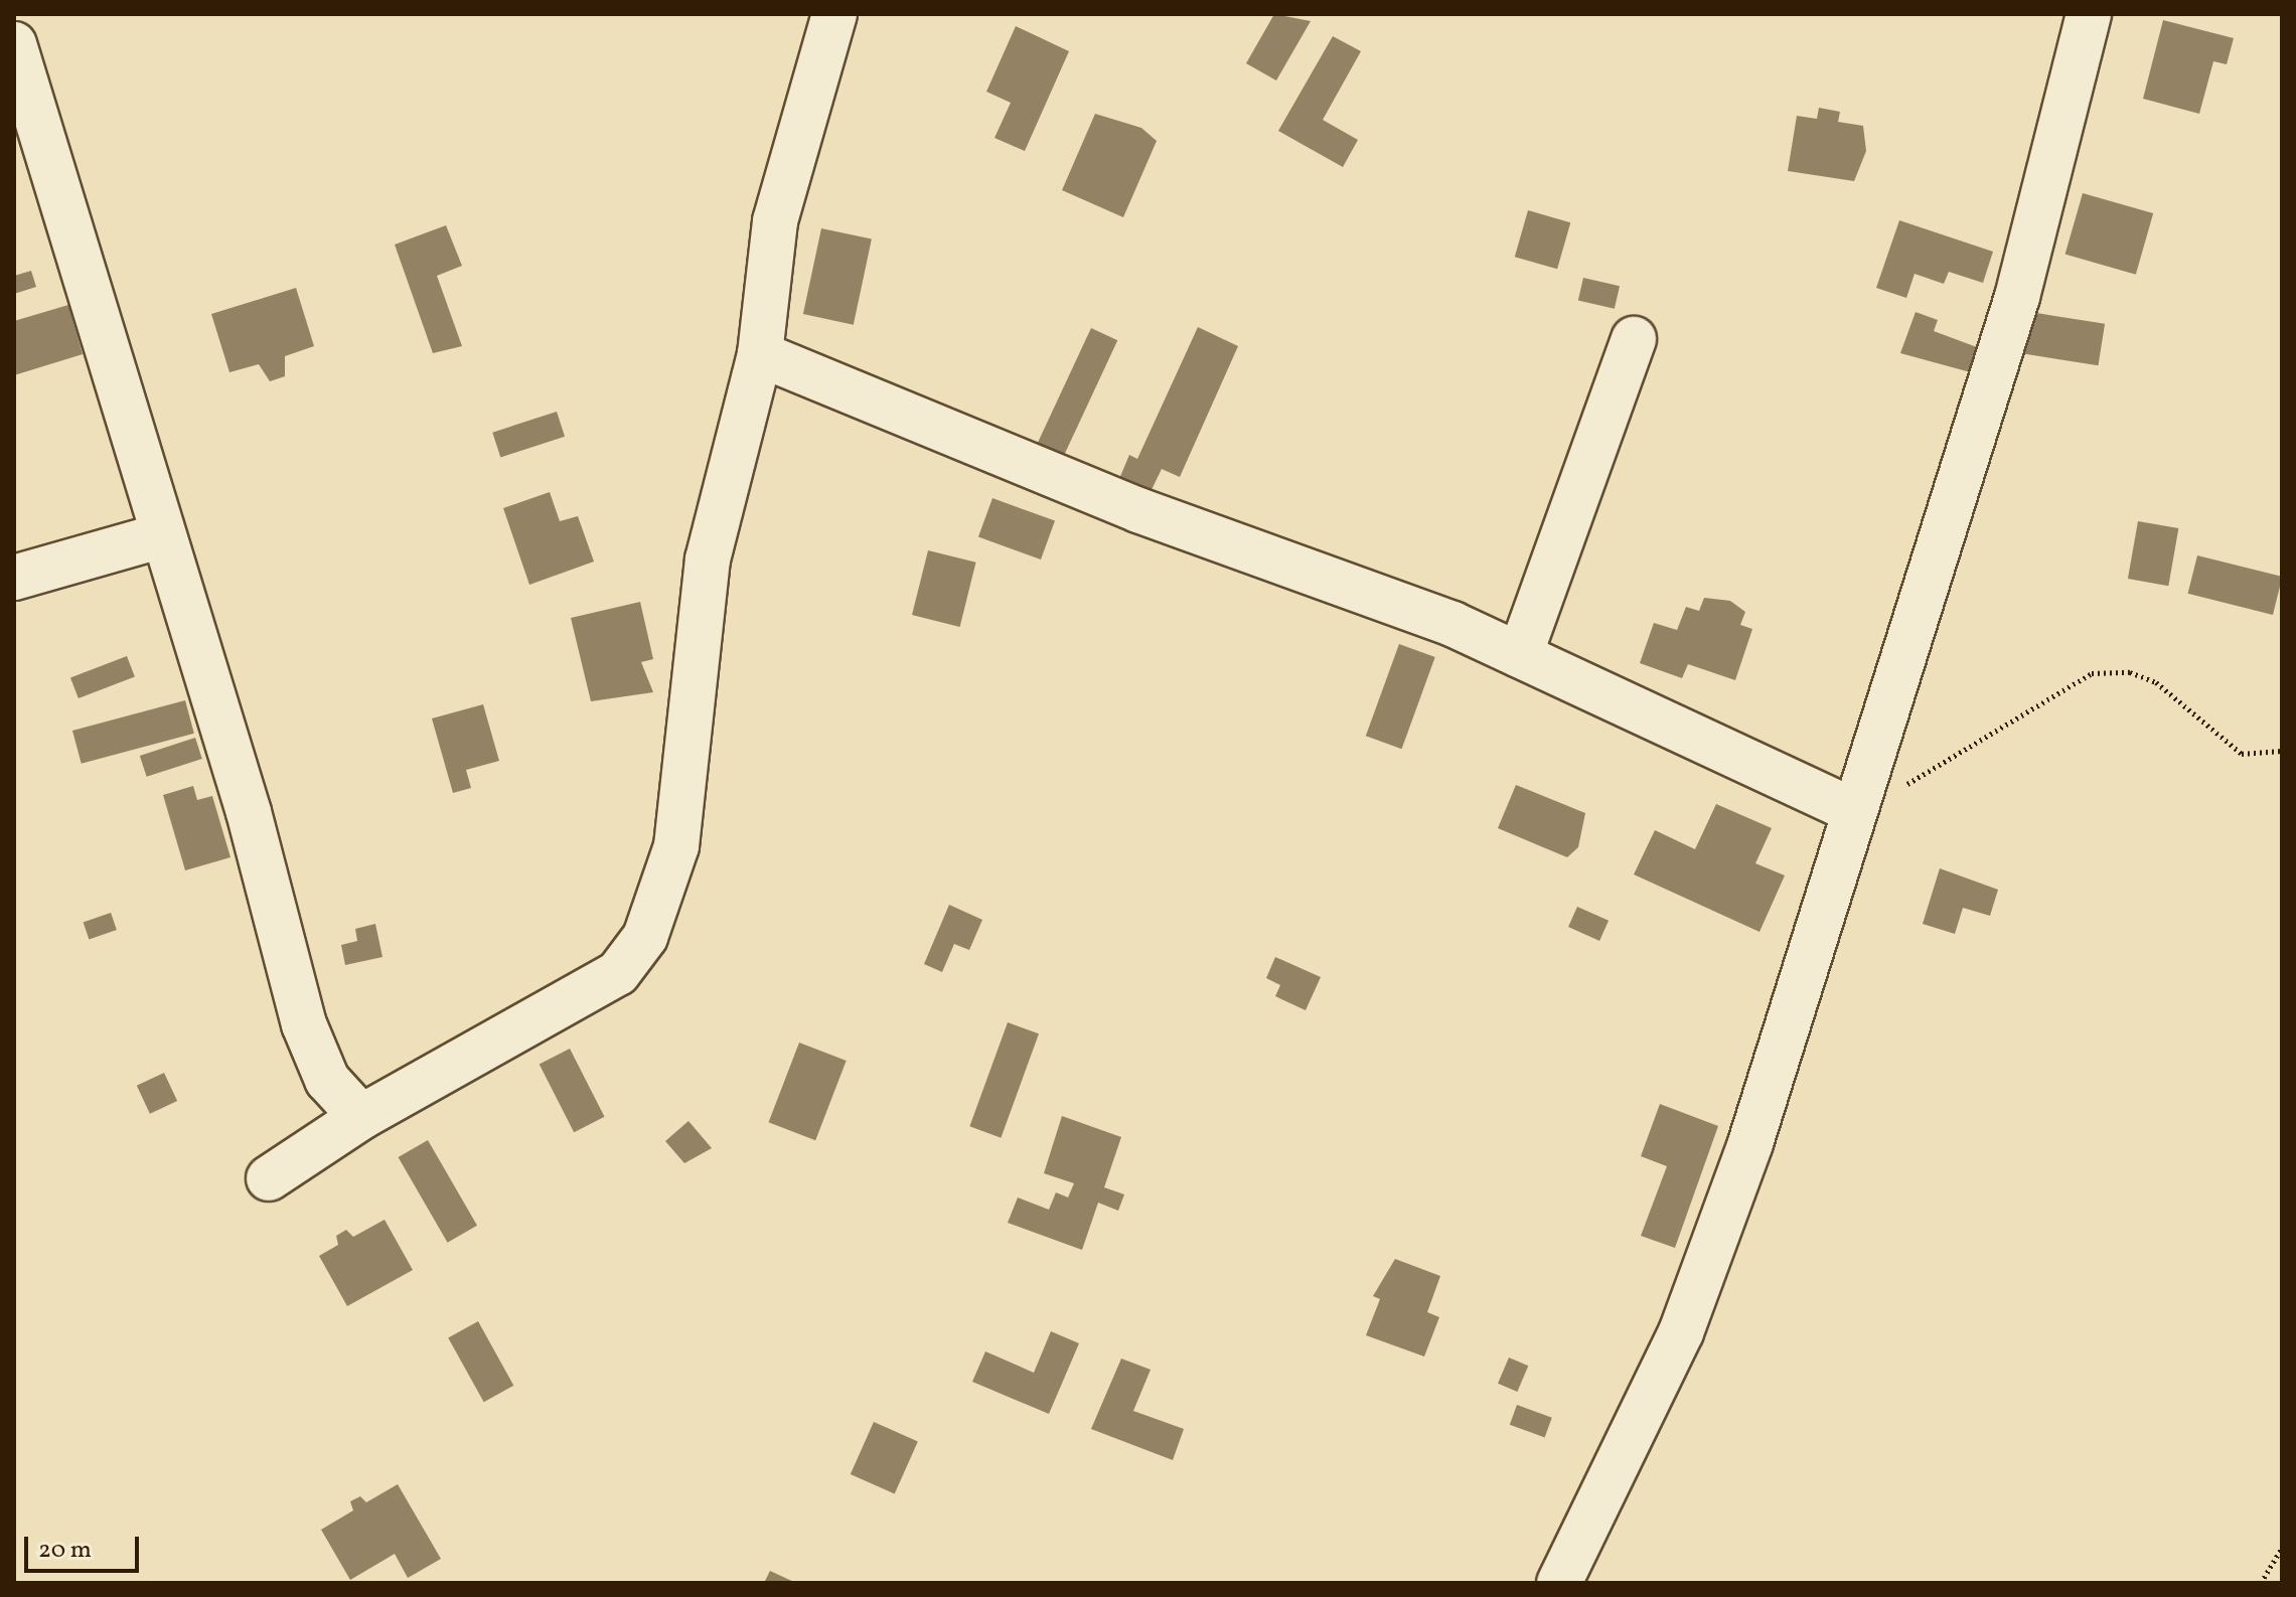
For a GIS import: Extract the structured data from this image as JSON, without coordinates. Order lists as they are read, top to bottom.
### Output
{
  "scale_bar": "20 m"
}
